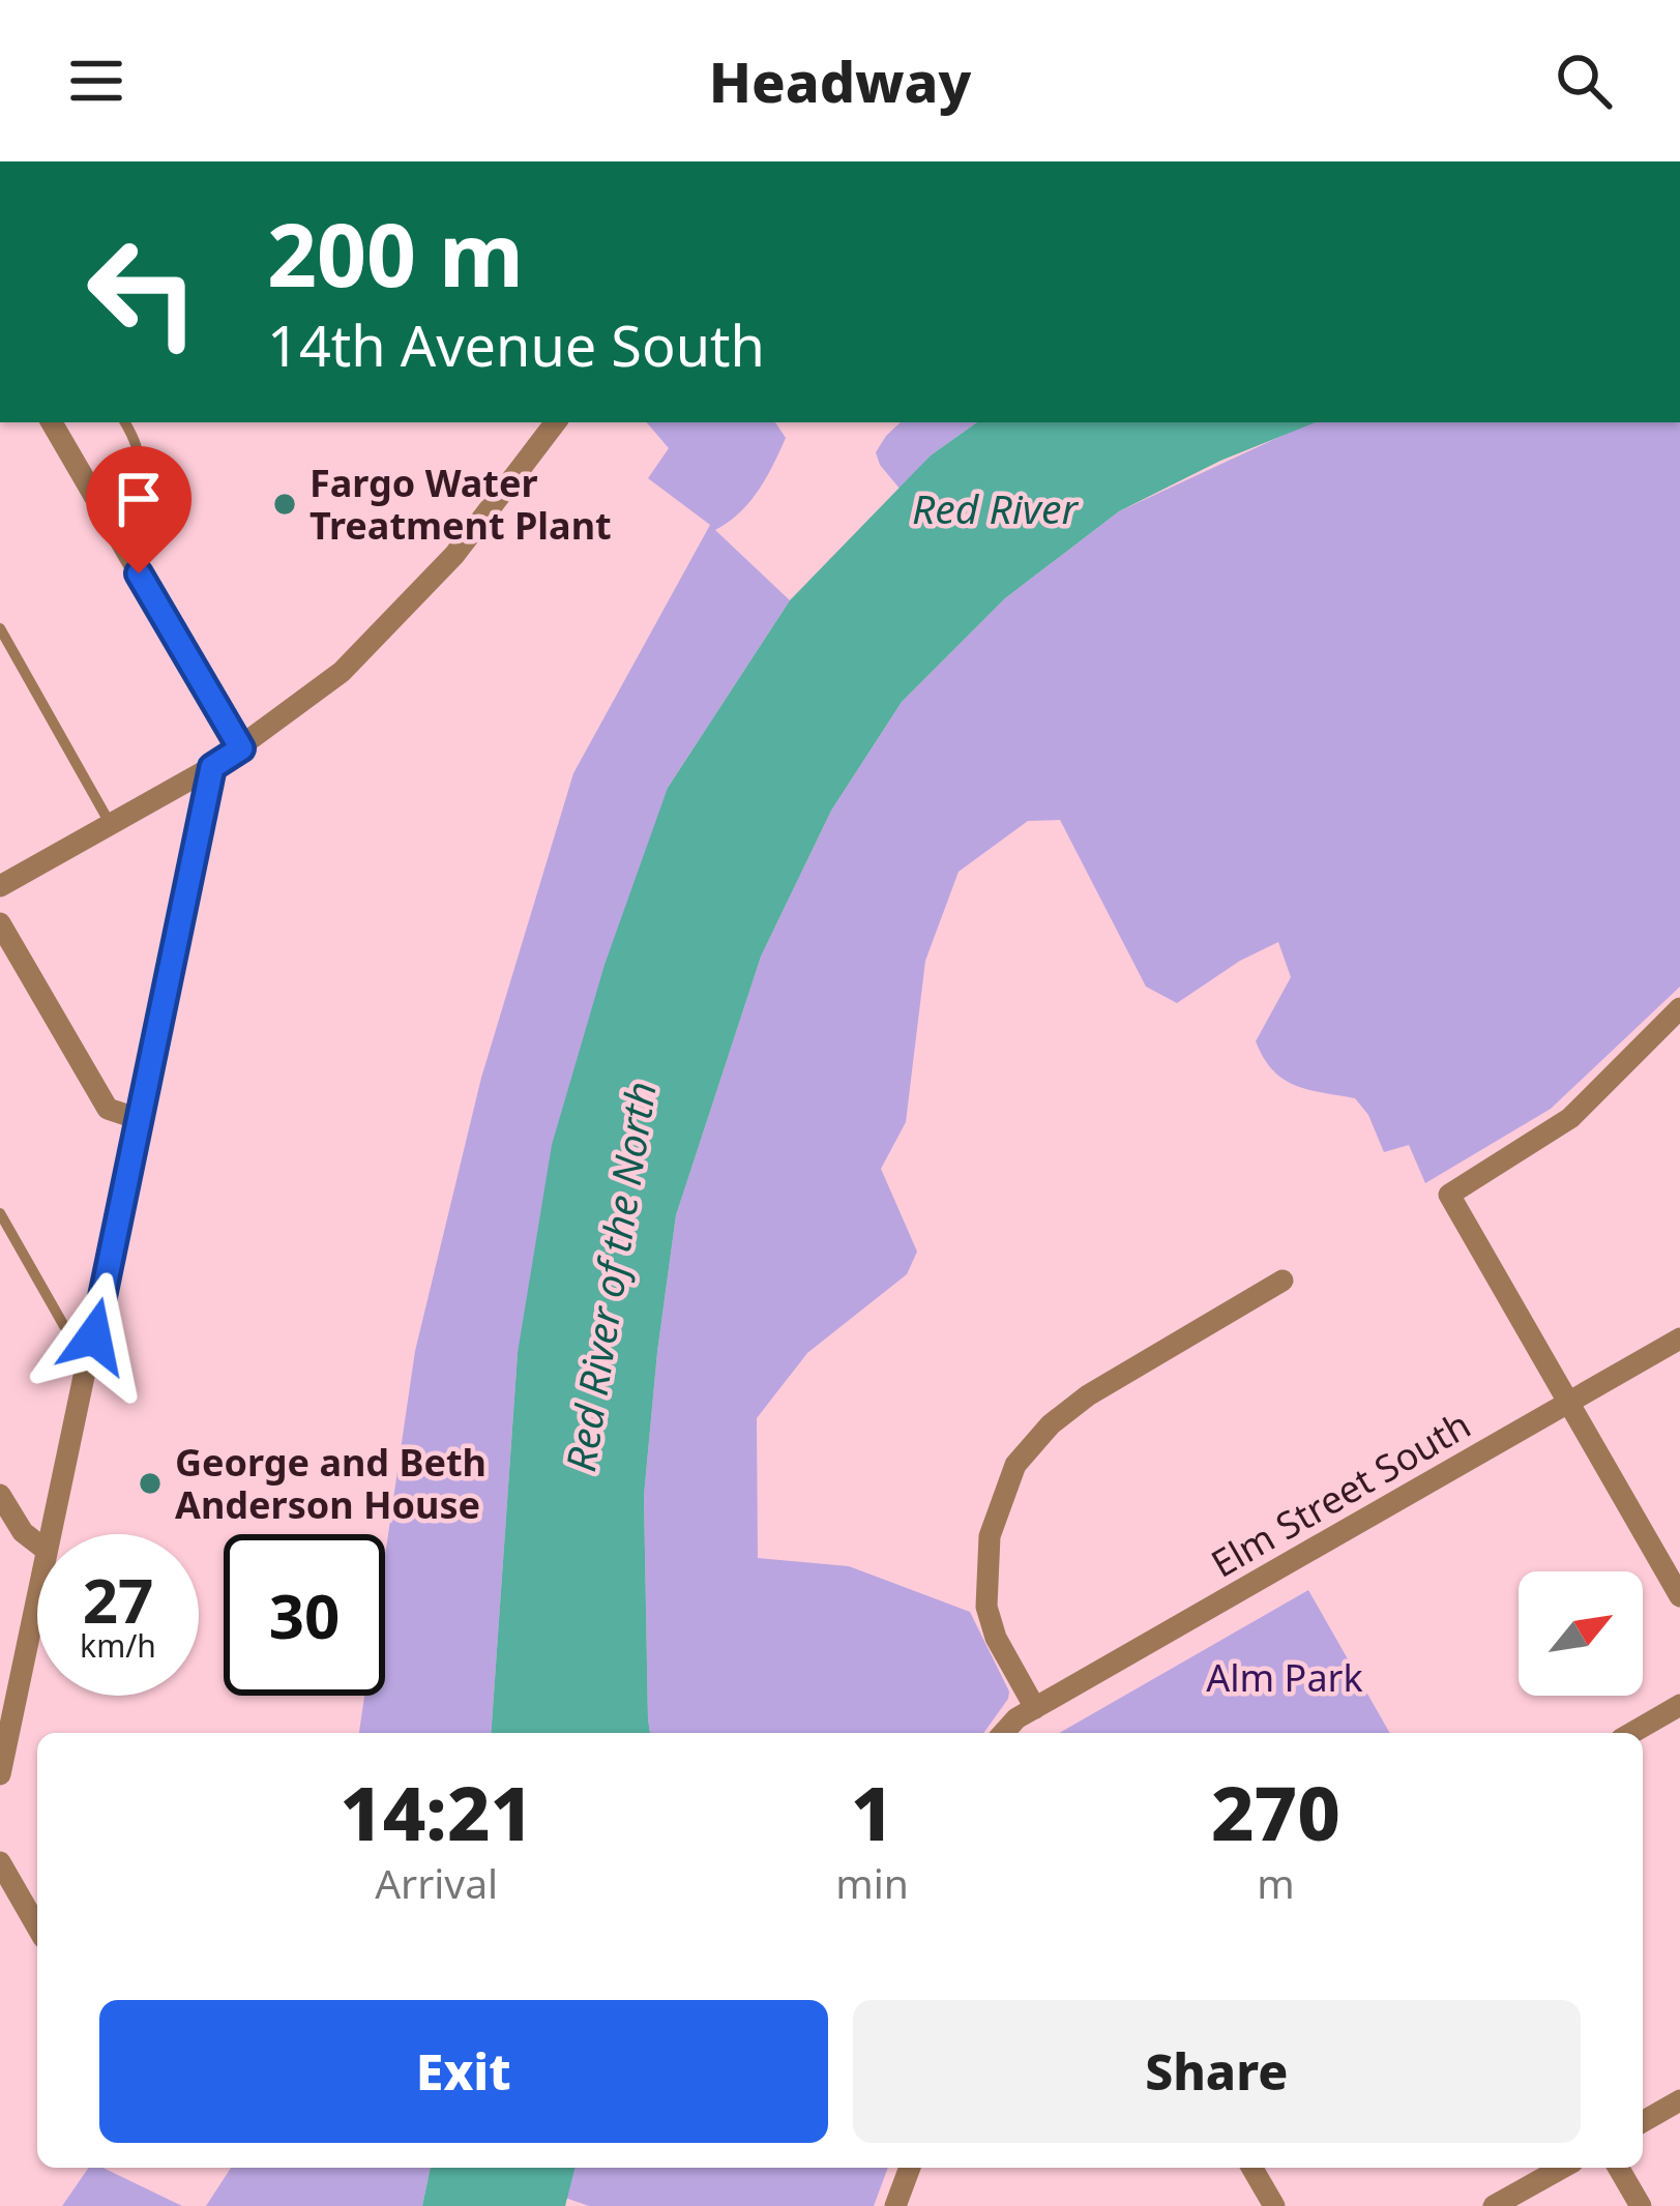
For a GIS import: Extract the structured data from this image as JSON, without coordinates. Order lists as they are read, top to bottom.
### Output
{
  "streets": {
    "street": ["Elm Street South"]
  },
  "water": ["Red River", "Red River of the North"],
  "parks": ["Alm Park"],
  "places": ["Fargo Water Treatment Plant", "George and Beth Anderson House"],
  "north": "top right",
  "page": {
    "header": "Headway",
    "turn": ["200 m", "14th Avenue South"],
    "speed": "27 km/h",
    "limit": "30",
    "eta": [
      "14:21",
      "Arrival",
      "1",
      "min",
      "270",
      "m"
    ],
    "buttons": ["Exit", "Share"]
  }
}
